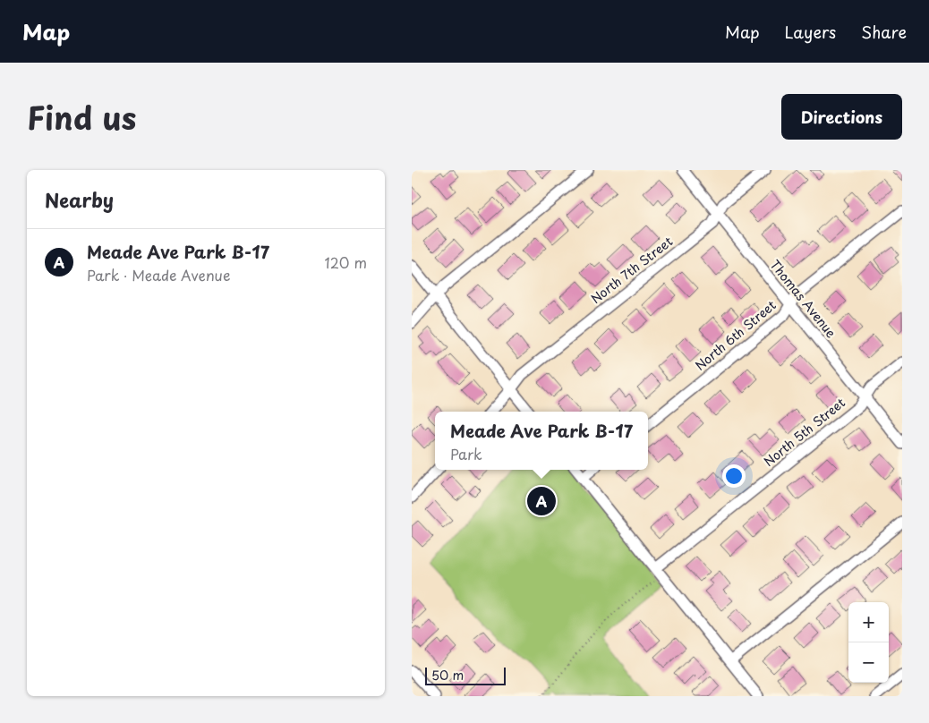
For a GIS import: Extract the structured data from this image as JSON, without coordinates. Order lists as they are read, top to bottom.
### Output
{
  "streets": {
    "street": [
      "North 7th Street",
      "Thomas Avenue",
      "North 6th Street",
      "North 5th Street"
    ]
  },
  "crossings": [
    ["North 7th Street", "Thomas Avenue"],
    ["Thomas Avenue", "North 6th Street"],
    ["Thomas Avenue", "North 5th Street"]
  ],
  "scale_bar": "50 m",
  "page": {
    "header": "Map",
    "nav": ["Map", "Layers", "Share"],
    "title": "Find us",
    "buttons": "Directions",
    "heading": "Nearby",
    "list": [
      {
        "mark": "A",
        "name": "Meade Ave Park B-17",
        "note": "Park · Meade Avenue",
        "value": "120 m"
      }
    ],
    "popup": ["Meade Ave Park B-17", "Park"],
    "pins": "A",
    "map_buttons": ["+", "−"],
    "scale": "50 m"
  }
}
